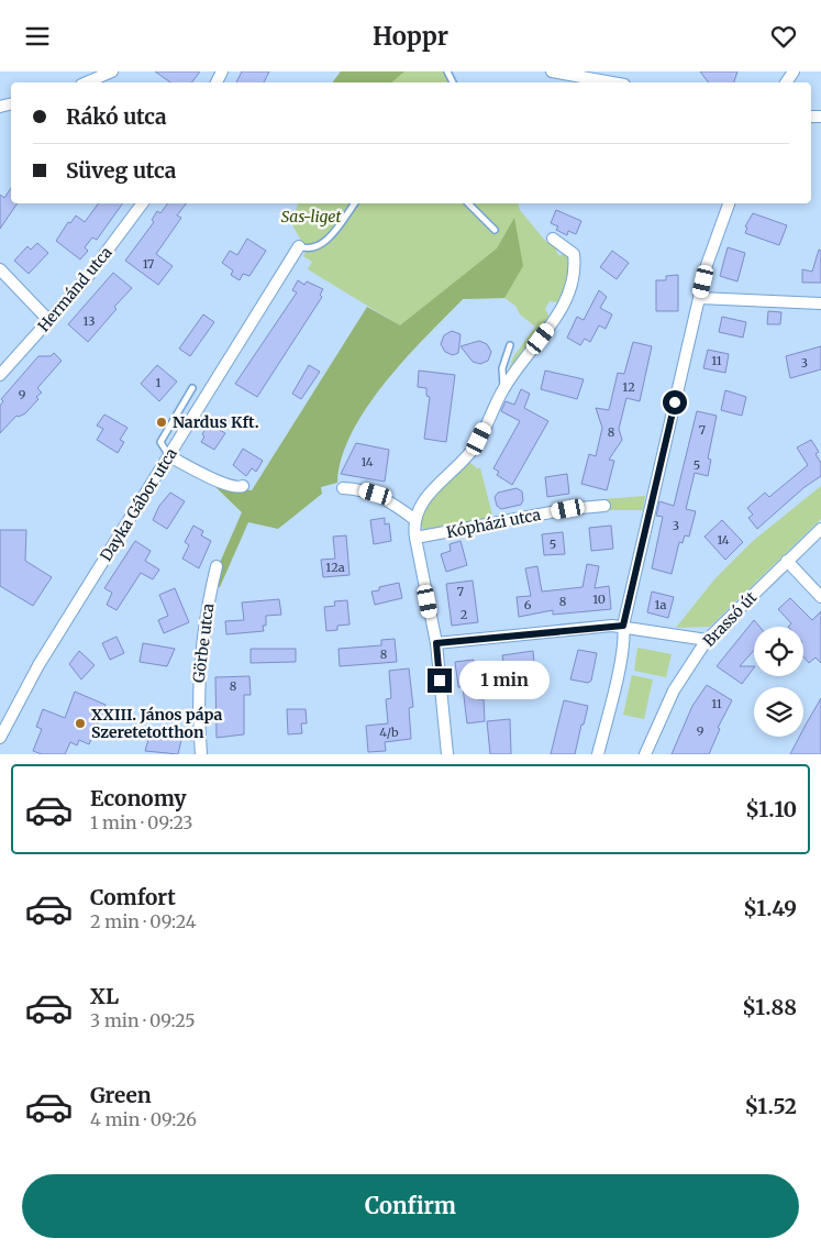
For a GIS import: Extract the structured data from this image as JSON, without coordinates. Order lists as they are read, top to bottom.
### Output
{
  "streets": {
    "street": [
      "Hermánd utca",
      "Dayka Gábor utca",
      "Kópházi utca",
      "Brassó út",
      "Görbe utca"
    ]
  },
  "parks": ["Sas-liget"],
  "places": ["Nardus Kft.", "XXIII. János pápa Szeretetotthon"],
  "house_numbers": [
    "17",
    "13",
    "11",
    "3",
    "1",
    "12",
    "9",
    "7",
    "8",
    "14",
    "5",
    "3",
    "14",
    "5",
    "12a",
    "7",
    "10",
    "8",
    "6",
    "1a",
    "2",
    "8",
    "8",
    "11",
    "9",
    "4/b"
  ],
  "page": {
    "header": "Hoppr",
    "banner": ["Rákó utca", "Süveg utca"],
    "bubble": "1 min",
    "list": [
      {
        "name": "Economy",
        "note": "1 min · 09:23",
        "value": "$1.10"
      },
      {
        "name": "Comfort",
        "note": "2 min · 09:24",
        "value": "$1.49"
      },
      {
        "name": "XL",
        "note": "3 min · 09:25",
        "value": "$1.88"
      },
      {
        "name": "Green",
        "note": "4 min · 09:26",
        "value": "$1.52"
      }
    ],
    "buttons": "Confirm"
  }
}
